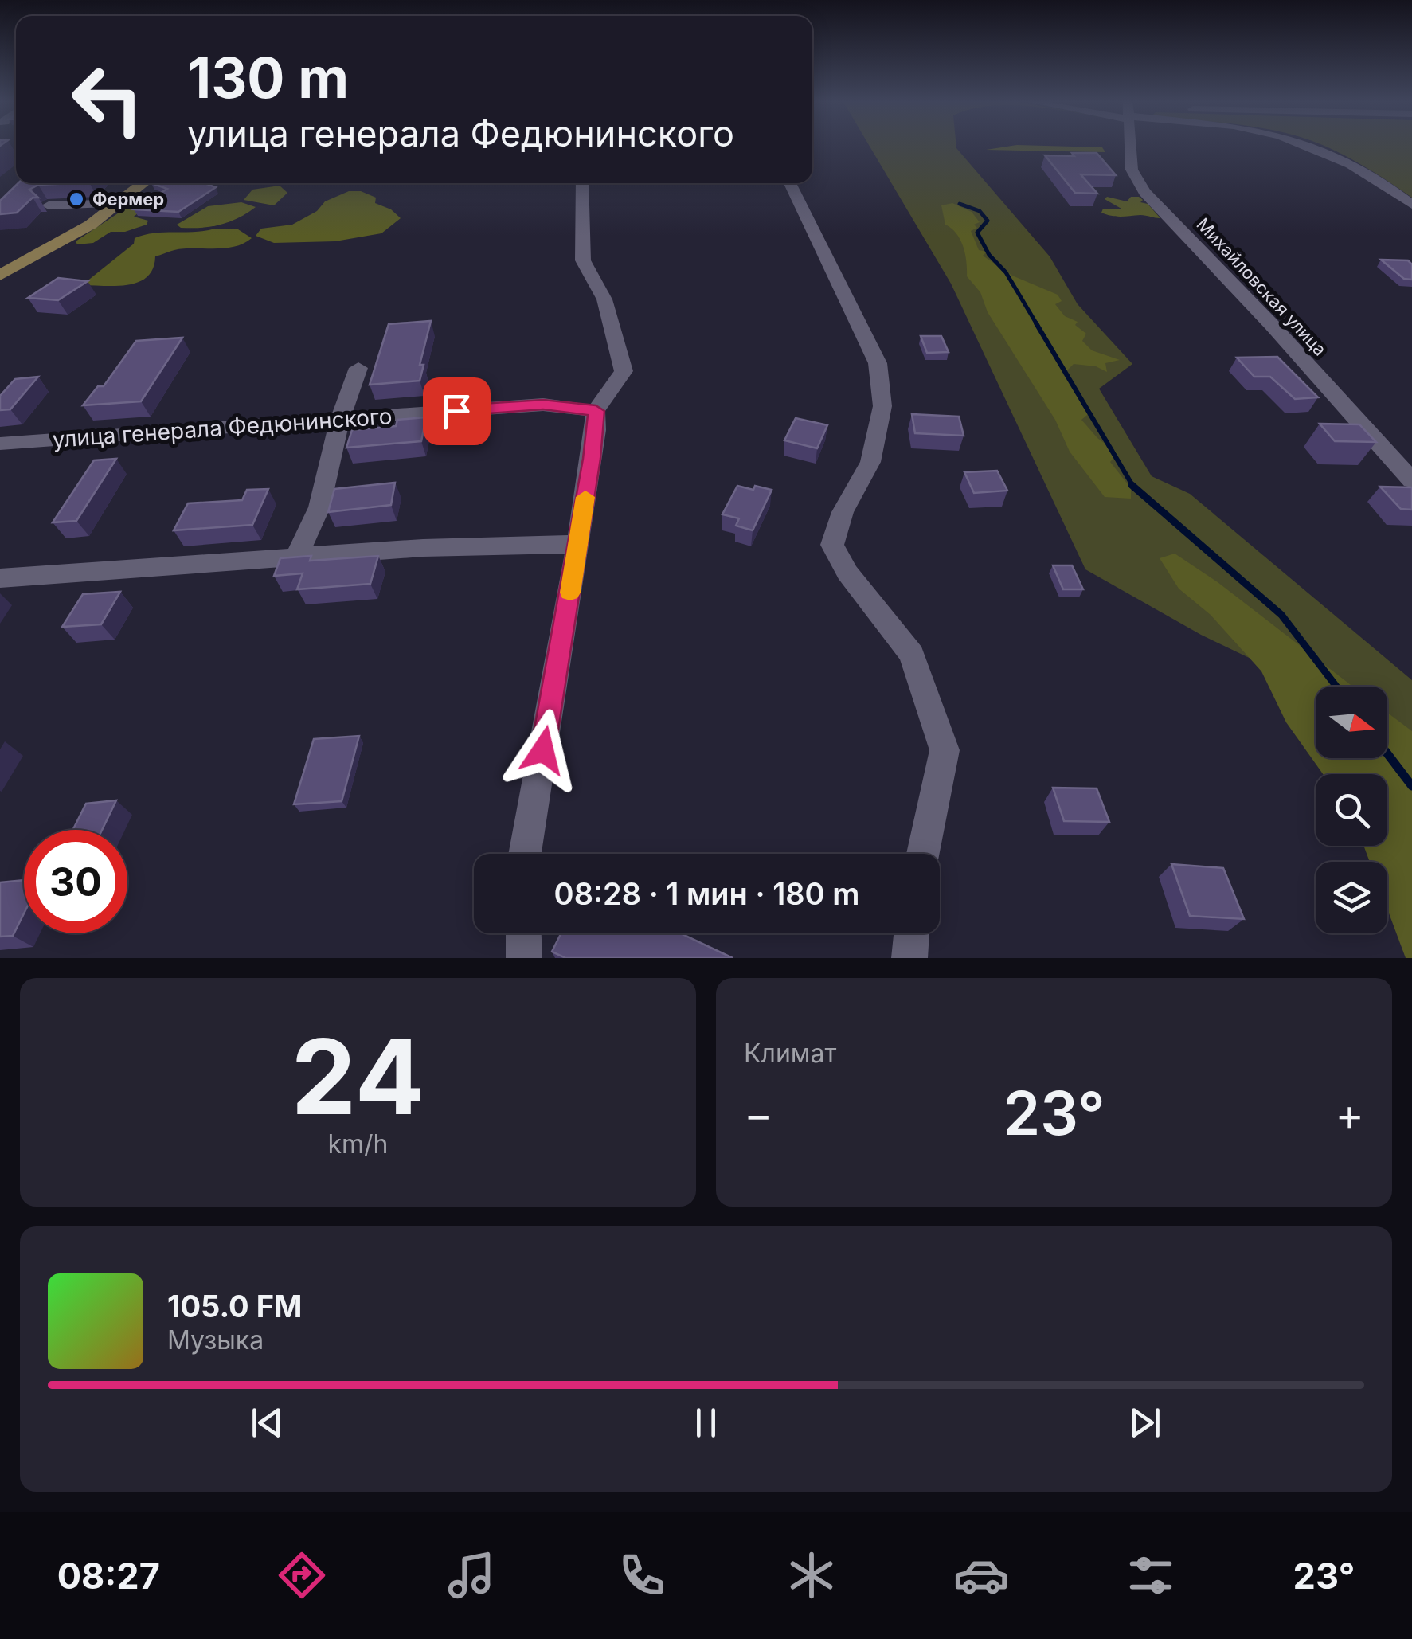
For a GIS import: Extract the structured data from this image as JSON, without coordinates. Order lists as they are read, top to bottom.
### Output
{
  "streets": {
    "street": ["Михайловская улица", "улица генерала Федюнинского"]
  },
  "places": ["Фермер"],
  "north": "right",
  "page": {
    "turn": ["130 m", "улица генерала Федюнинского"],
    "limit": "30",
    "trip": "08:28 · 1 мин · 180 m",
    "tile": [
      ["24", "km/h"],
      "Климат"
    ],
    "heat": ["−", "23°", "+"],
    "song": ["105.0 FM", "Музыка"],
    "tabs": ["08:27", "23°"]
  }
}
